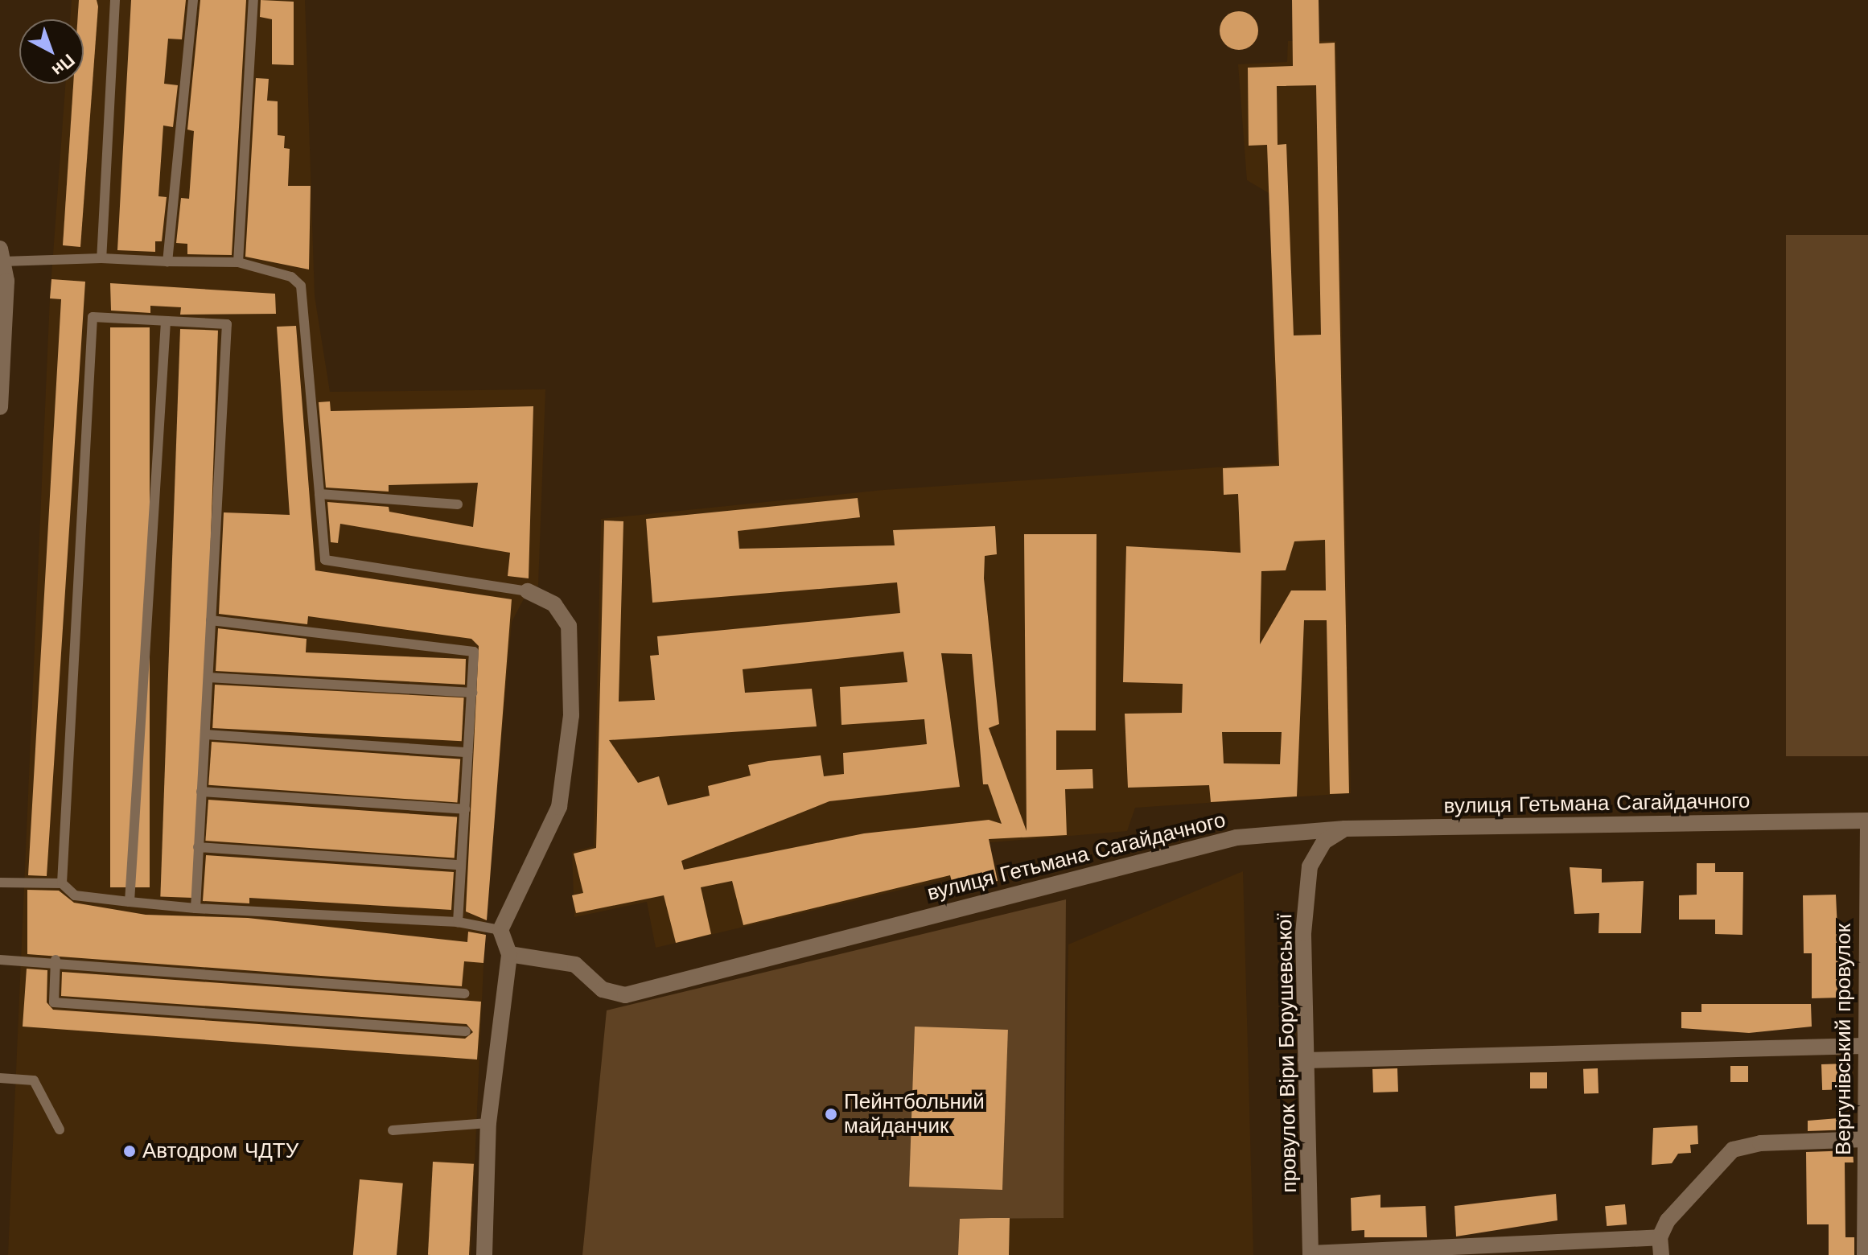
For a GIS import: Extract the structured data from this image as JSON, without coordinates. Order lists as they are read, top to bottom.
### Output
{
  "streets": {
    "street": ["вулиця Гетьмана Сагайдачного", "Вергунівський провулок", "провулок Віри Борушевської"]
  },
  "crossings": [
    ["вулиця Гетьмана Сагайдачного", "Вергунівський провулок"],
    ["вулиця Гетьмана Сагайдачного", "провулок Віри Борушевської"]
  ],
  "places": ["Пейнтбольний майданчик", "Автодром ЧДТУ"],
  "north": "bottom right"
}
